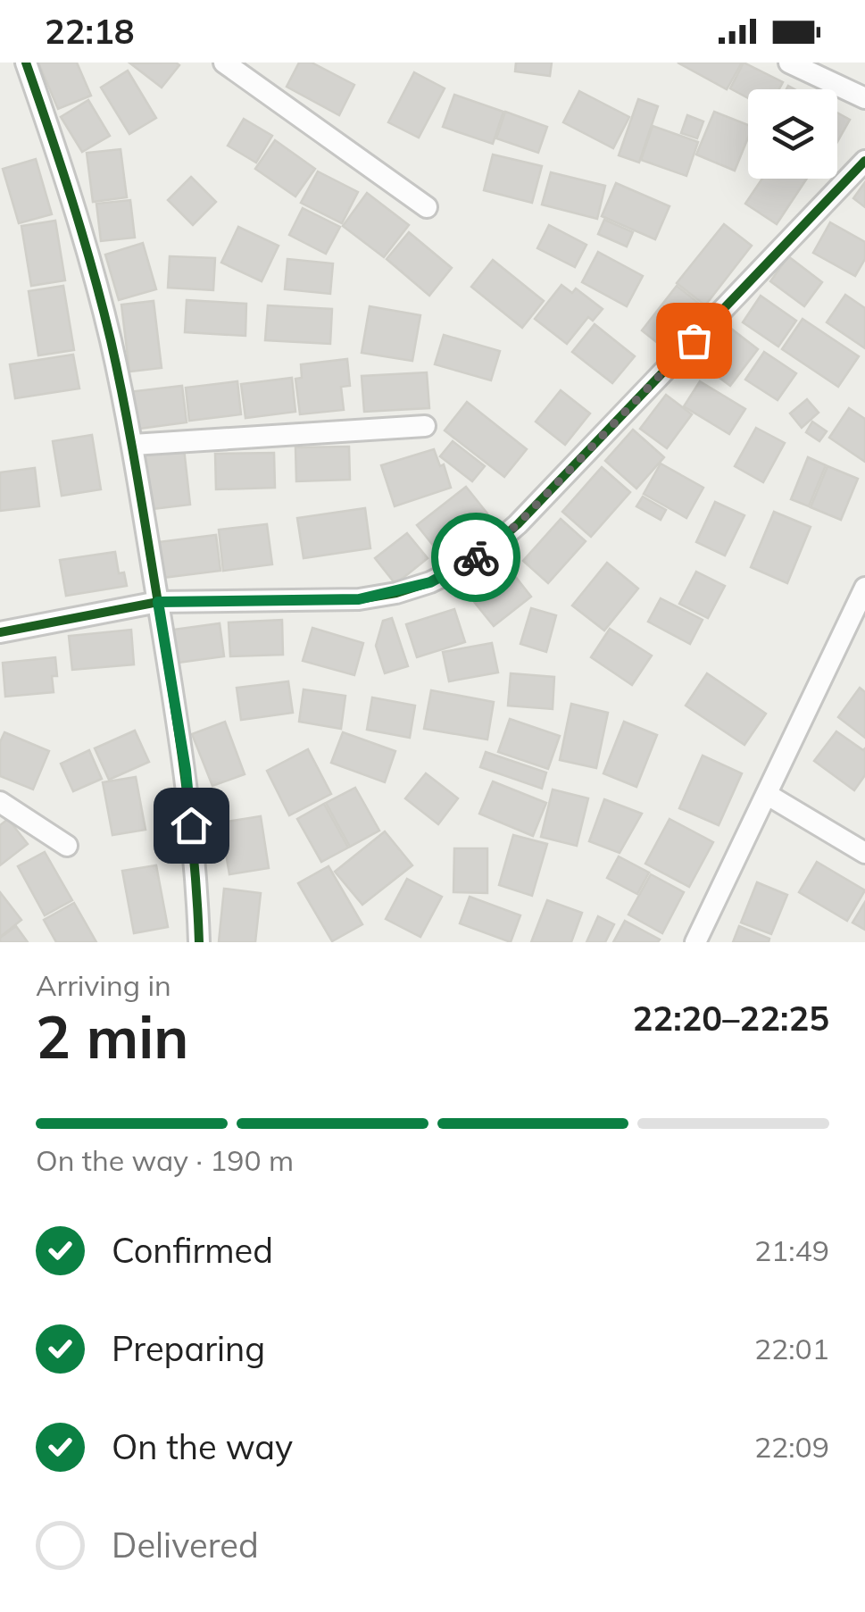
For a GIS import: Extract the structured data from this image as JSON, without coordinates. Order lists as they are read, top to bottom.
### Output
{
  "page": {
    "status": "22:18",
    "heading": ["2 min", "Arriving in", "22:20–22:25"],
    "bar": "On the way · 190 m",
    "list": [
      ["Confirmed", "21:49"],
      ["Preparing", "22:01"],
      ["On the way", "22:09"],
      "Delivered"
    ]
  }
}
